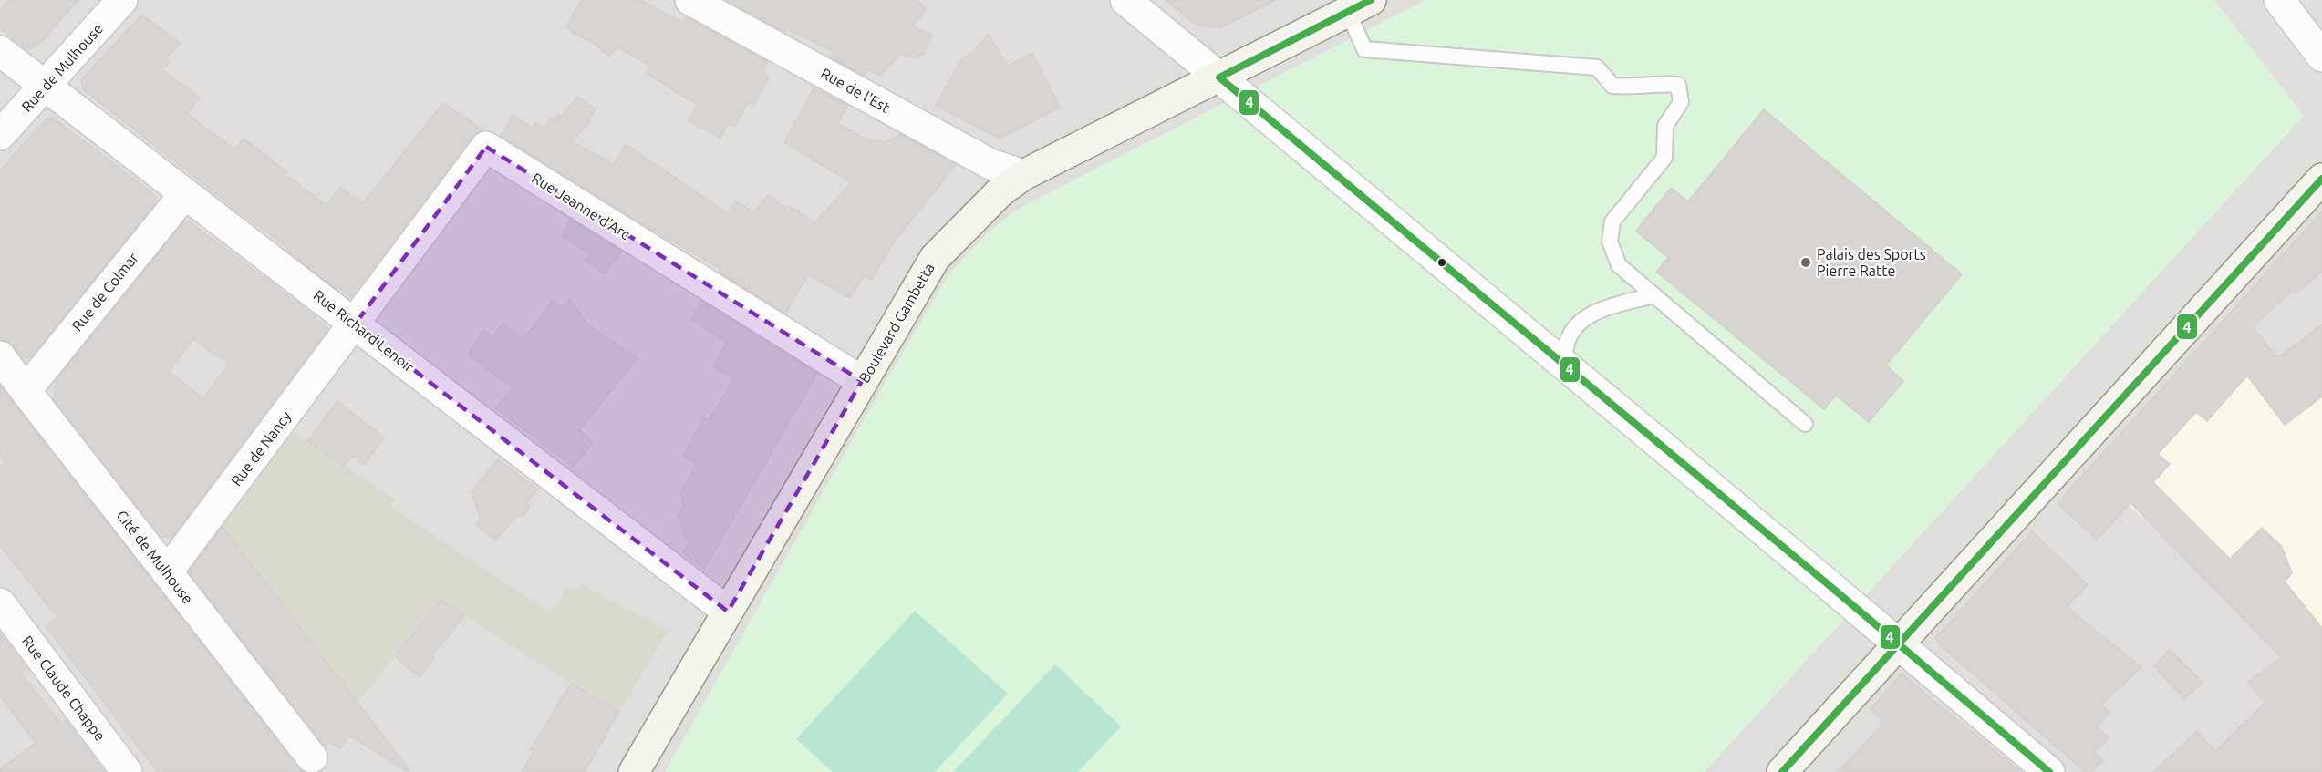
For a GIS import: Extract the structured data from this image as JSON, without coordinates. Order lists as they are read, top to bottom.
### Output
{
  "streets": {
    "main road": ["Boulevard Gambetta"],
    "street": [
      "Rue de Mulhouse",
      "Rue de l'Est",
      "Rue Jeanne d'Arc",
      "Rue de Colmar",
      "Rue Richard Lenoir",
      "Rue de Nancy",
      "Cité de Mulhouse",
      "Rue Claude Chappe"
    ]
  },
  "crossings": [
    ["Rue de Mulhouse", "Rue Richard Lenoir"],
    ["Rue de l'Est", "Boulevard Gambetta"],
    ["Rue Jeanne d'Arc", "Boulevard Gambetta"],
    ["Rue Jeanne d'Arc", "Rue Richard Lenoir"],
    ["Rue Jeanne d'Arc", "Rue de Nancy"],
    ["Rue de Colmar", "Rue Richard Lenoir"],
    ["Rue de Colmar", "Cité de Mulhouse"],
    ["Boulevard Gambetta", "Rue Richard Lenoir"],
    ["Rue Richard Lenoir", "Rue de Nancy"],
    ["Rue de Nancy", "Cité de Mulhouse"]
  ],
  "places": ["Palais des Sports Pierre Ratte"],
  "lines": ["transit line 4"]
}
